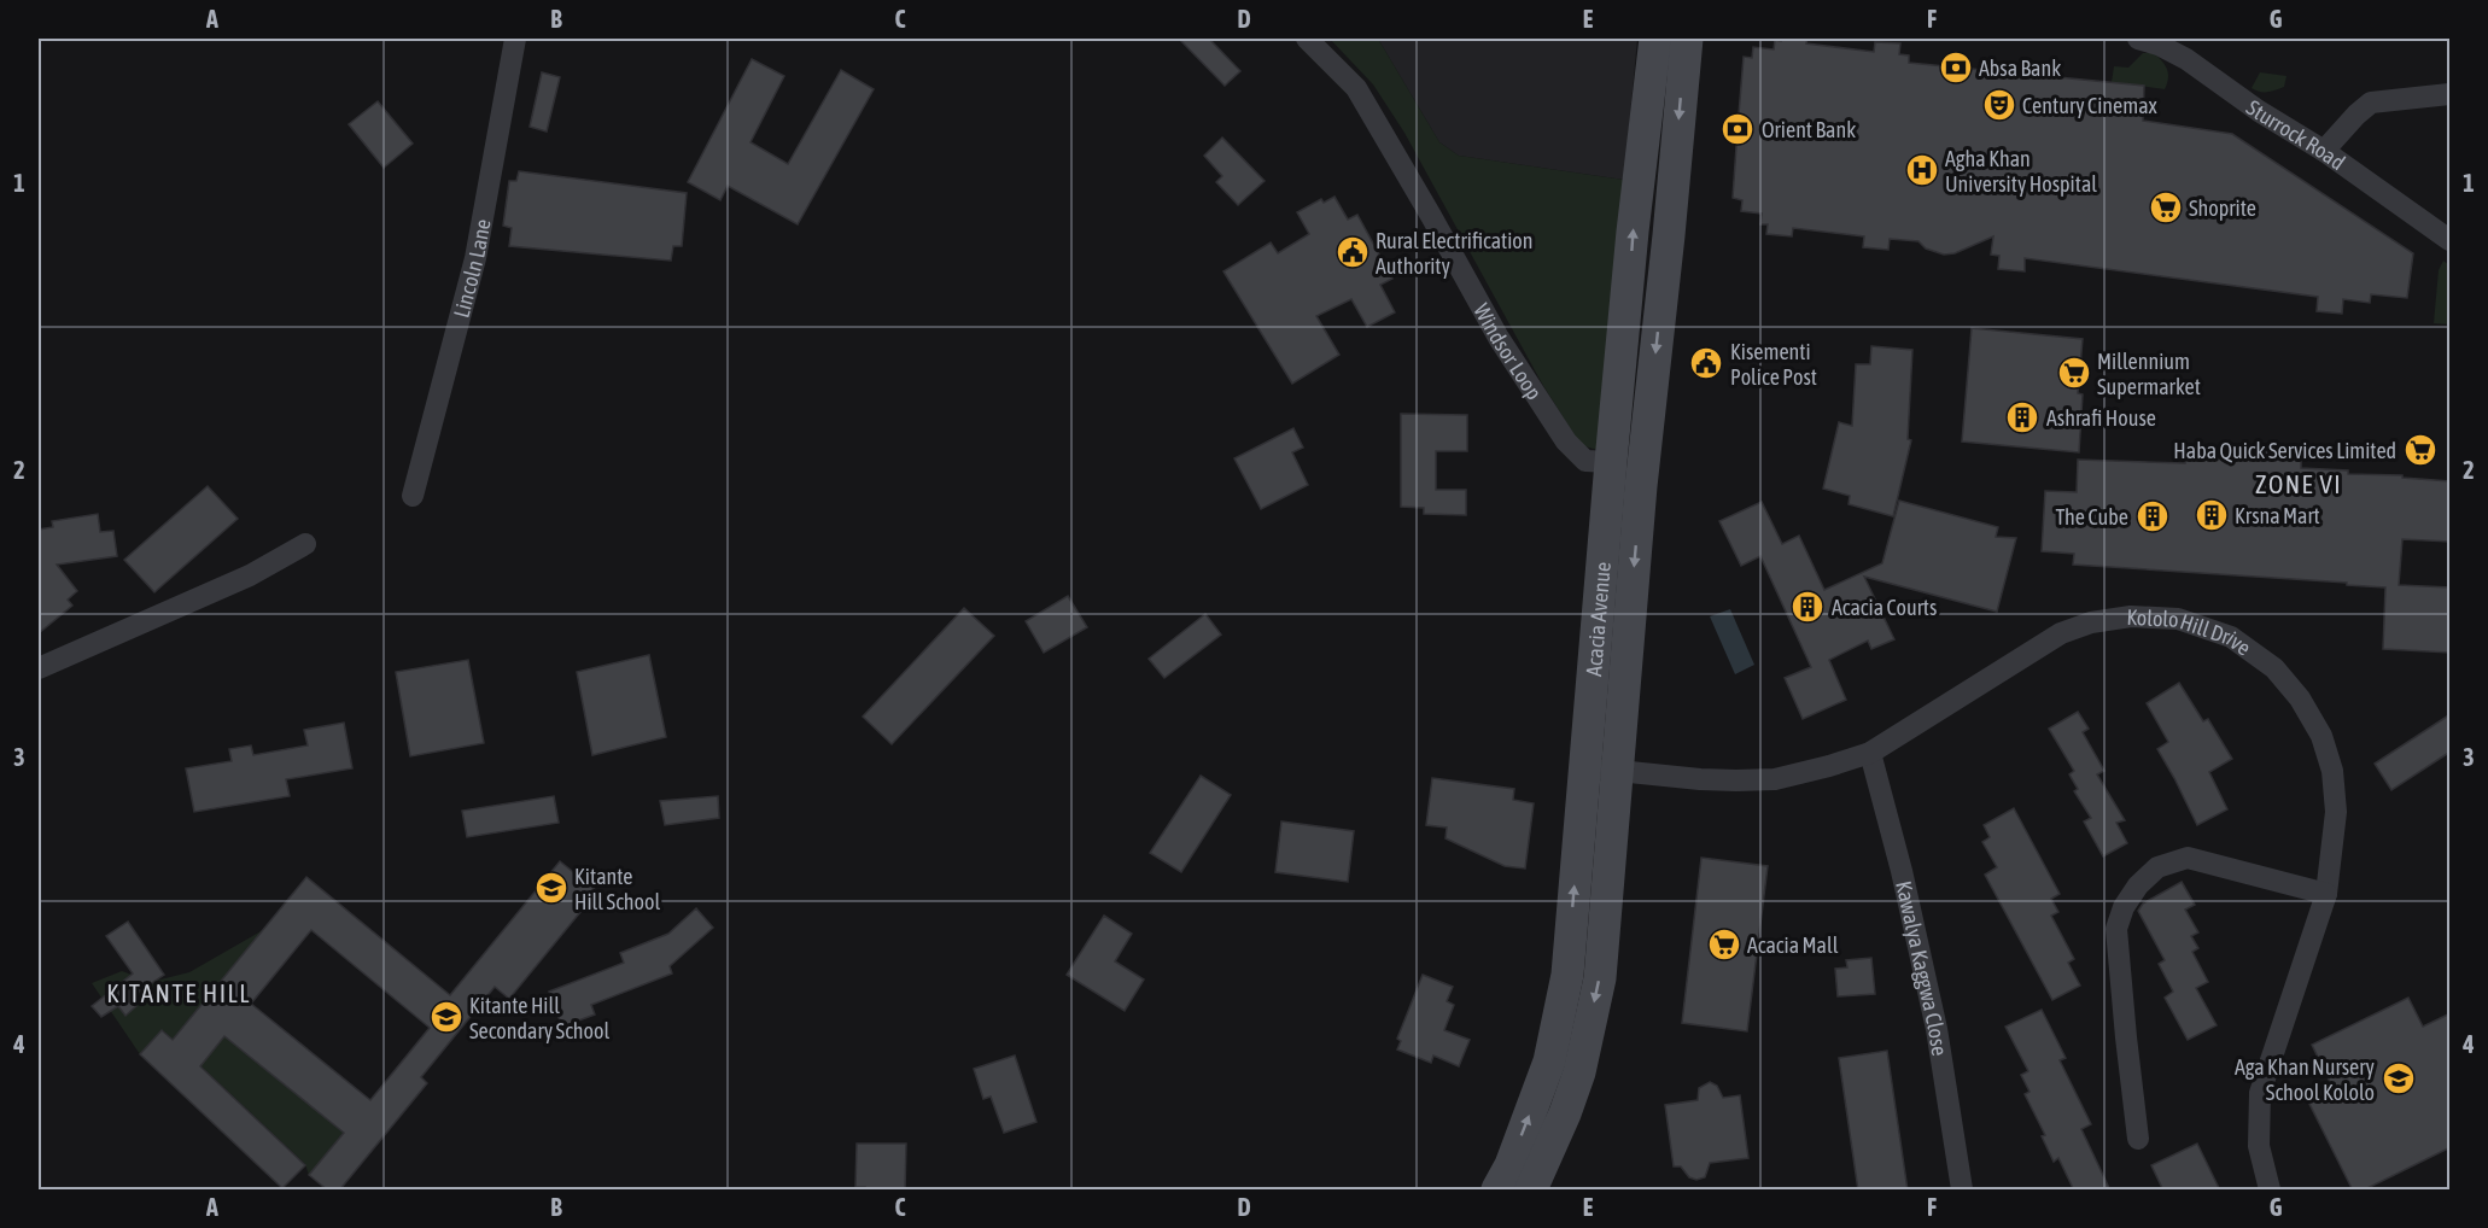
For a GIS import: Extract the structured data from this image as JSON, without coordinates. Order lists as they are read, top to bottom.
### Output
{
  "streets": {
    "main road": ["Acacia Avenue"],
    "street": [
      "Sturrock Road",
      "Lincoln Lane",
      "Windsor Loop",
      "Kololo Hill Drive",
      "Kawalya Kaggwa Close"
    ]
  },
  "crossings": [
    ["Windsor Loop", "Acacia Avenue"],
    ["Acacia Avenue", "Kololo Hill Drive"],
    ["Kololo Hill Drive", "Kawalya Kaggwa Close"]
  ],
  "districts": ["ZONE VI", "KITANTE HILL"],
  "places": {
    "bank": ["Absa Bank", "Orient Bank"],
    "theatre": ["Century Cinemax"],
    "hospital": ["Agha Khan University Hospital"],
    "supermarket": [
      "Shoprite",
      "Millennium Supermarket",
      "Haba Quick Services Limited",
      "Acacia Mall"
    ],
    "public building": ["Rural Electrification Authority", "Kisementi Police Post"],
    "building": [
      "Ashrafi House",
      "Krsna Mart",
      "The Cube",
      "Acacia Courts"
    ],
    "school or university": ["Kitante Hill School", "Kitante Hill Secondary School", "Aga Khan Nursery School Kololo"]
  },
  "grid": {
    "columns": [
      "A",
      "B",
      "C",
      "D",
      "E",
      "F",
      "G"
    ],
    "rows": [
      "1",
      "2",
      "3",
      "4"
    ]
  }
}
